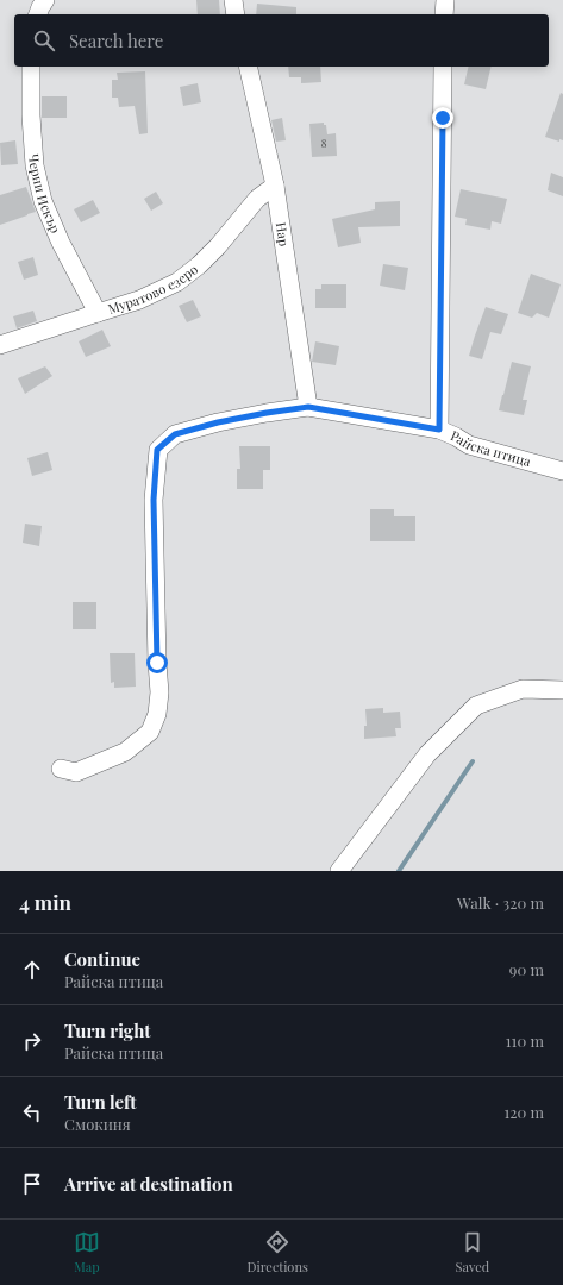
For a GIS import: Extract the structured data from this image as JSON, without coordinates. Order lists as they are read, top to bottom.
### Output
{
  "streets": {
    "street": [
      "Черни Искър",
      "Нар",
      "Муратово езеро",
      "Райска птица"
    ]
  },
  "crossings": [
    ["Черни Искър", "Муратово езеро"],
    ["Нар", "Муратово езеро"],
    ["Нар", "Райска птица"]
  ],
  "house_numbers": ["8"],
  "page": {
    "search": "Search here",
    "heading": ["4 min", "Walk · 320 m"],
    "list": [
      ["Continue", "Райска птица", "90 m"],
      ["Turn right", "Райска птица", "110 m"],
      ["Turn left", "Смокиня", "120 m"],
      "Arrive at destination"
    ],
    "nav": ["Map", "Directions", "Saved"]
  }
}
